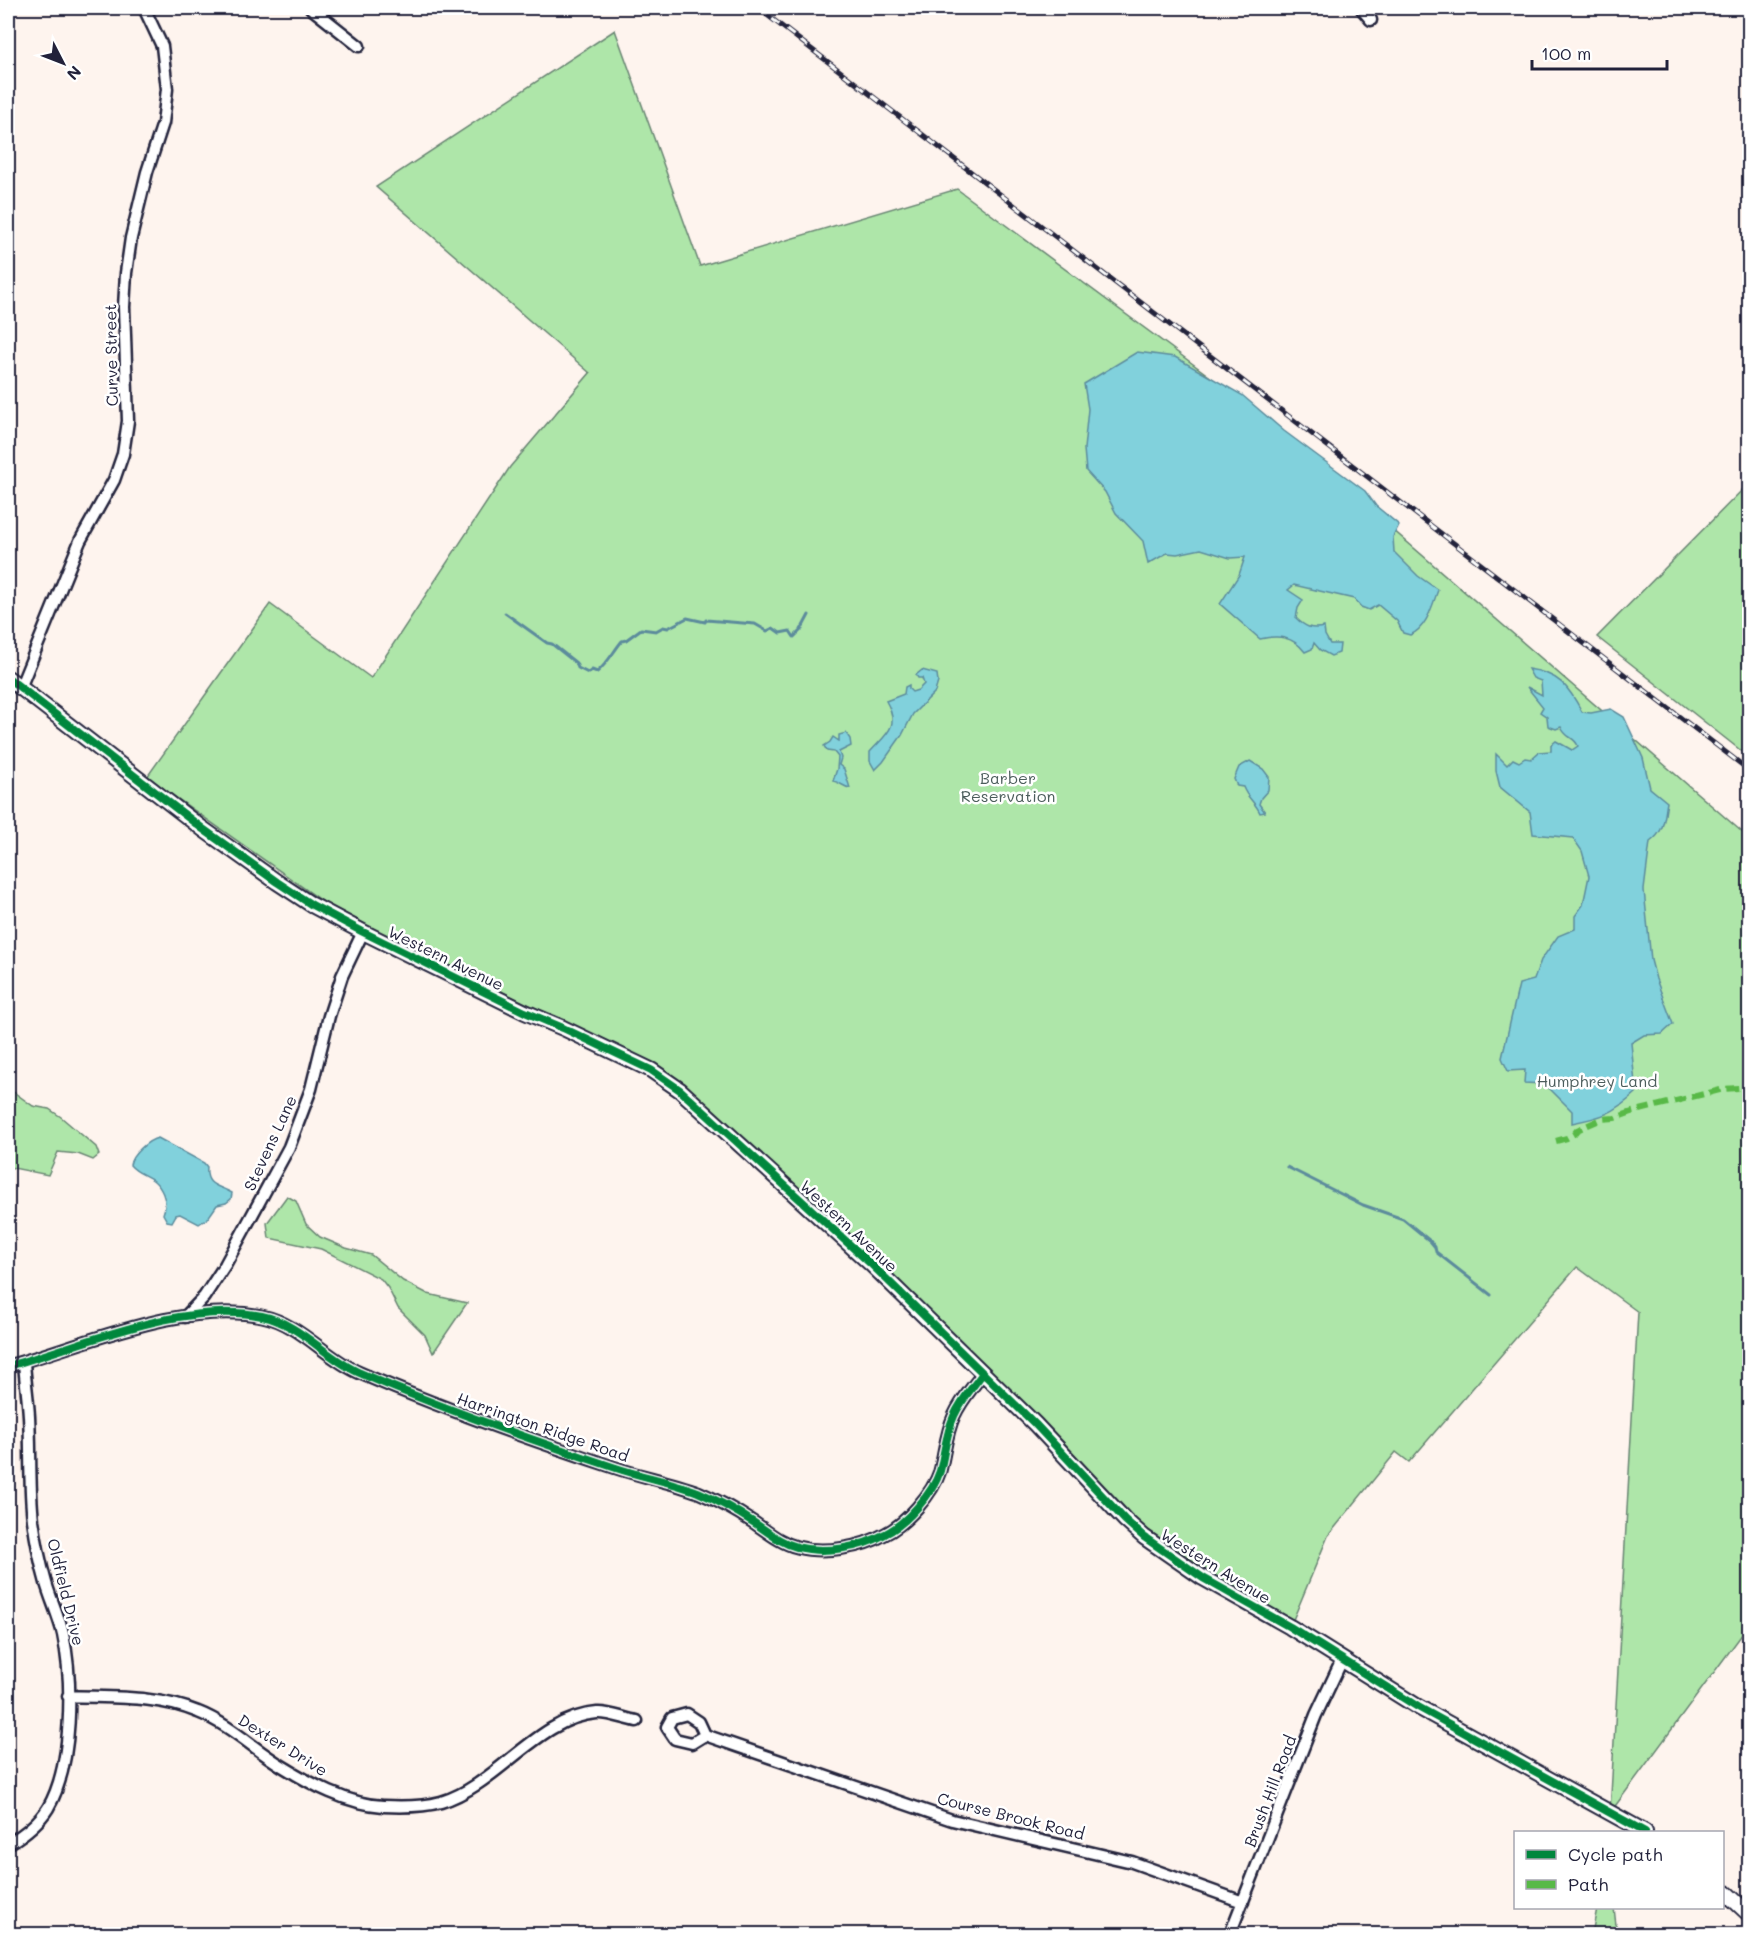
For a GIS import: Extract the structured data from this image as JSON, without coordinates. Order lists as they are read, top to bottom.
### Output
{
  "streets": {
    "street": [
      "Curve Street",
      "Western Avenue",
      "Stevens Lane",
      "Harrington Ridge Road",
      "Oldfield Drive",
      "Dexter Drive",
      "Brush Hill Road",
      "Course Brook Road"
    ]
  },
  "crossings": [
    ["Curve Street", "Western Avenue"],
    ["Western Avenue", "Stevens Lane"],
    ["Western Avenue", "Harrington Ridge Road"],
    ["Western Avenue", "Brush Hill Road"],
    ["Stevens Lane", "Harrington Ridge Road"],
    ["Harrington Ridge Road", "Oldfield Drive"],
    ["Oldfield Drive", "Dexter Drive"],
    ["Brush Hill Road", "Course Brook Road"]
  ],
  "parks": ["Barber Reservation", "Humphrey Land"],
  "legend": ["Cycle path", "Path"],
  "scale_bar": "100 m",
  "north": "bottom right"
}
